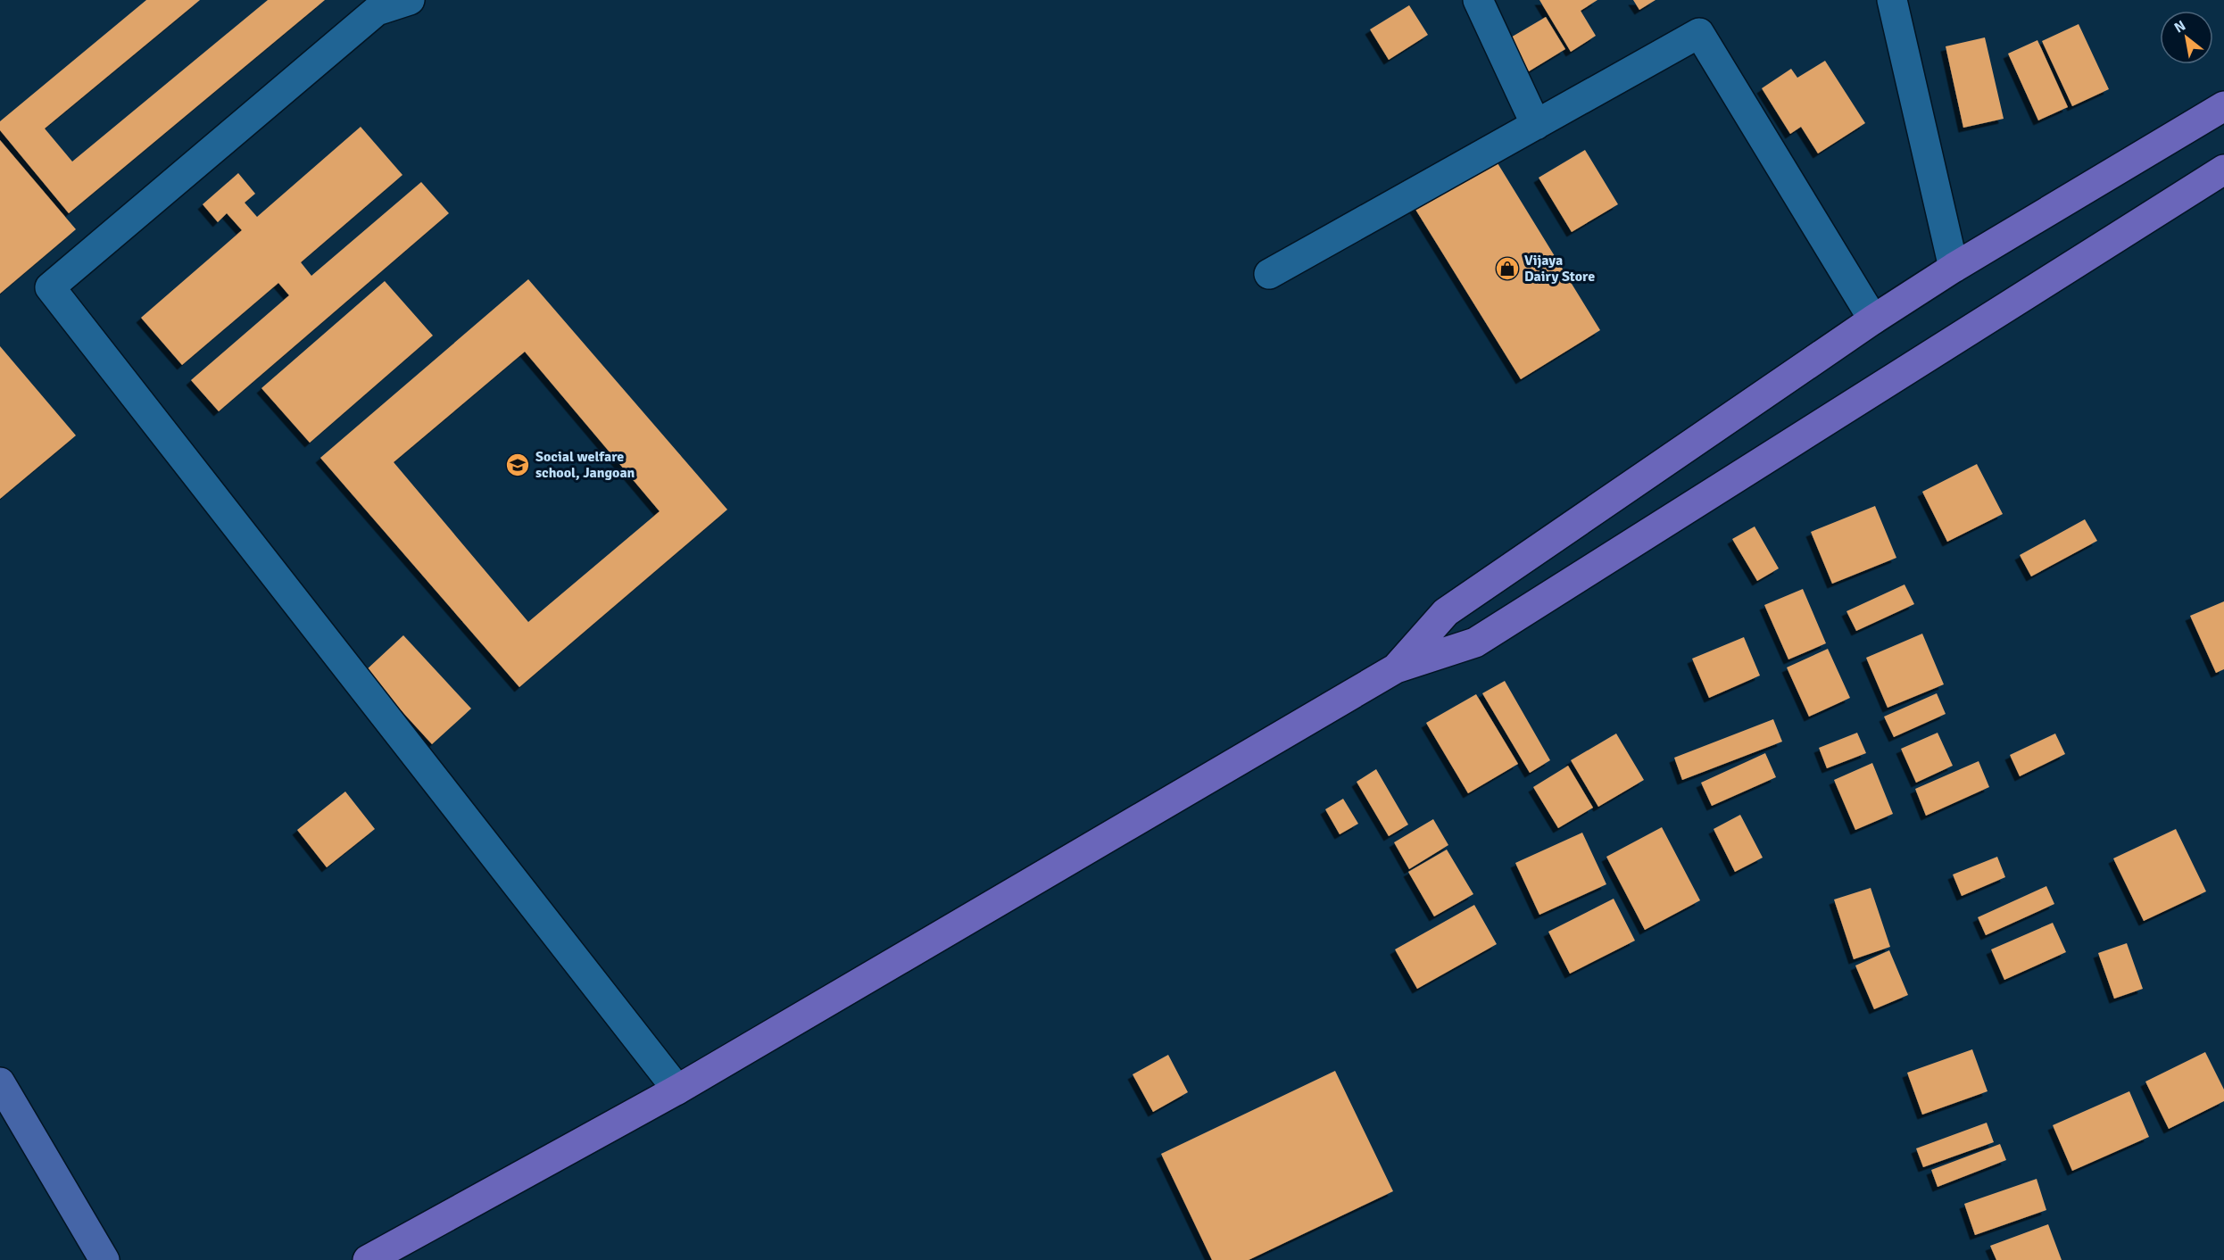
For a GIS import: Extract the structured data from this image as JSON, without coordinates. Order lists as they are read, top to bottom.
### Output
{
  "places": {
    "shop": ["Vijaya Dairy Store"],
    "school or university": ["Social welfare school, Jangoan"]
  },
  "north": "top left"
}
